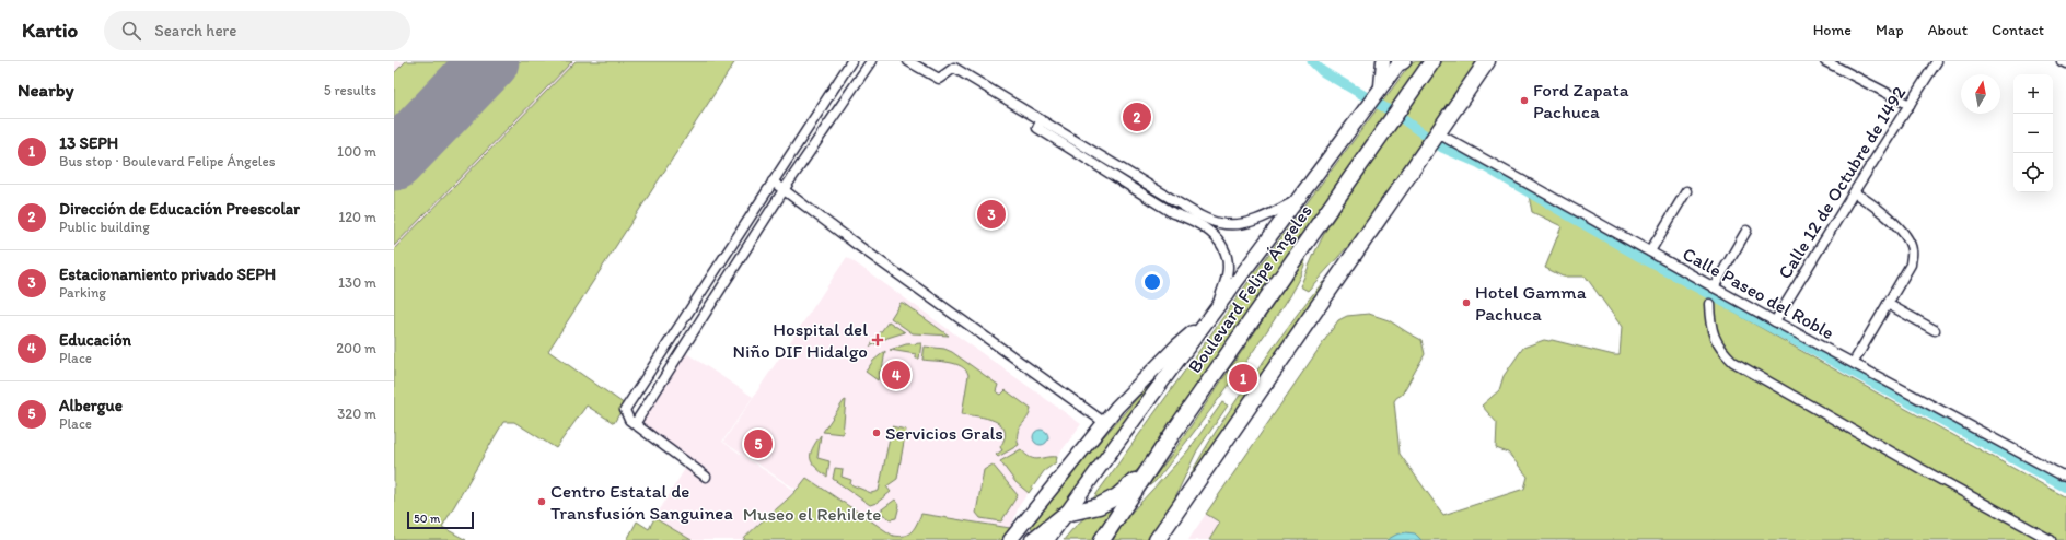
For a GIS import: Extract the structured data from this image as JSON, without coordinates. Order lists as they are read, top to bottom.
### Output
{
  "streets": {
    "highway": ["Boulevard Felipe Ángeles"],
    "street": ["Calle 12 de Octubre de 1492", "Calle Paseo del Roble"]
  },
  "crossings": [
    ["Calle 12 de Octubre de 1492", "Calle Paseo del Roble"]
  ],
  "parks": ["Museo el Rehilete"],
  "places": {
    "other": [
      "Ford Zapata Pachuca",
      "Hotel Gamma Pachuca",
      "Servicios Grals",
      "Centro Estatal de Transfusión Sanguinea"
    ],
    "health": ["Hospital del Niño DIF Hidalgo"]
  },
  "scale_bar": "50 m",
  "north": "top",
  "page": {
    "header": "Kartio",
    "search": "Search here",
    "nav": [
      "Home",
      "Map",
      "About",
      "Contact"
    ],
    "heading": ["Nearby", "5 results"],
    "map_buttons": ["+", "−"],
    "pins": [
      "2",
      "3",
      "4",
      "1",
      "5"
    ],
    "list": [
      {
        "mark": "1",
        "name": "13 SEPH",
        "note": "Bus stop · Boulevard Felipe Ángeles",
        "value": "100 m"
      },
      {
        "mark": "2",
        "name": "Dirección de Educación Preescolar",
        "note": "Public building",
        "value": "120 m"
      },
      {
        "mark": "3",
        "name": "Estacionamiento privado SEPH",
        "note": "Parking",
        "value": "130 m"
      },
      {
        "mark": "4",
        "name": "Educación",
        "note": "Place",
        "value": "200 m"
      },
      {
        "mark": "5",
        "name": "Albergue",
        "note": "Place",
        "value": "320 m"
      }
    ],
    "scale": "50 m"
  }
}
